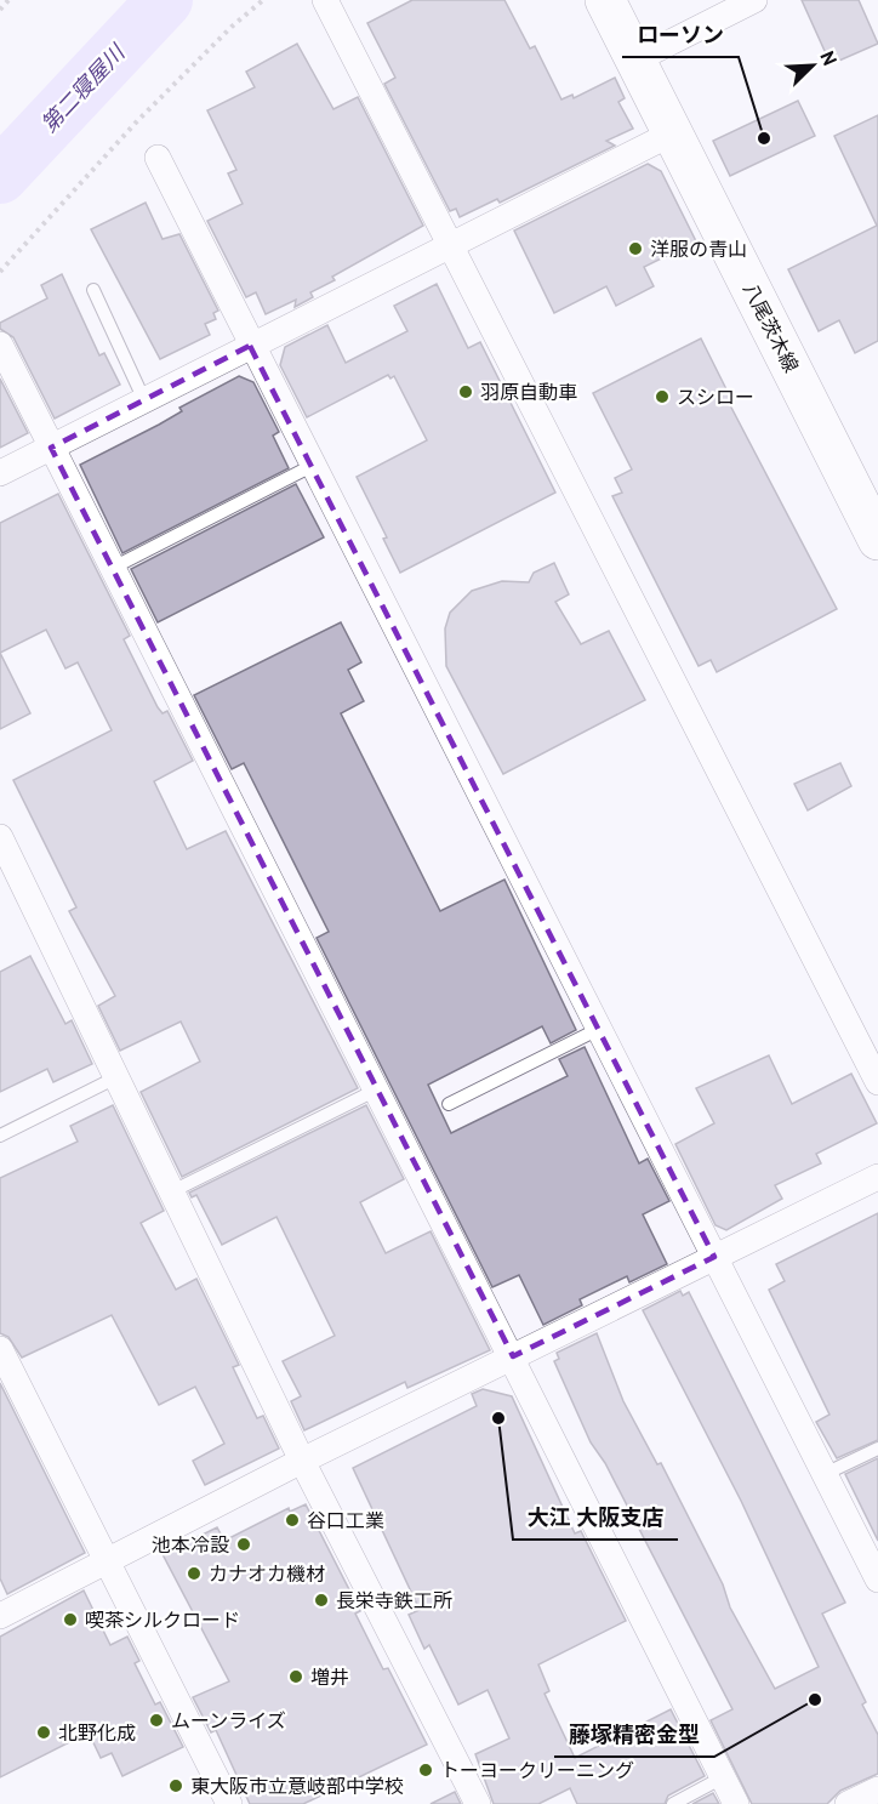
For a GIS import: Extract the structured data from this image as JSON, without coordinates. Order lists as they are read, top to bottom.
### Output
{
  "streets": {
    "main road": ["八尾茨木線"]
  },
  "water": ["第二寝屋川"],
  "places": [
    "ローソン",
    "洋服の青山",
    "羽原自動車",
    "スシロー",
    "大江 大阪支店",
    "谷口工業",
    "池本冷設",
    "カナオカ機材",
    "長栄寺鉄工所",
    "喫茶シルクロード",
    "増井",
    "藤塚精密金型",
    "ムーンライズ",
    "北野化成",
    "トーヨークリーニング",
    "東大阪市立意岐部中学校"
  ],
  "north": "top right"
}
